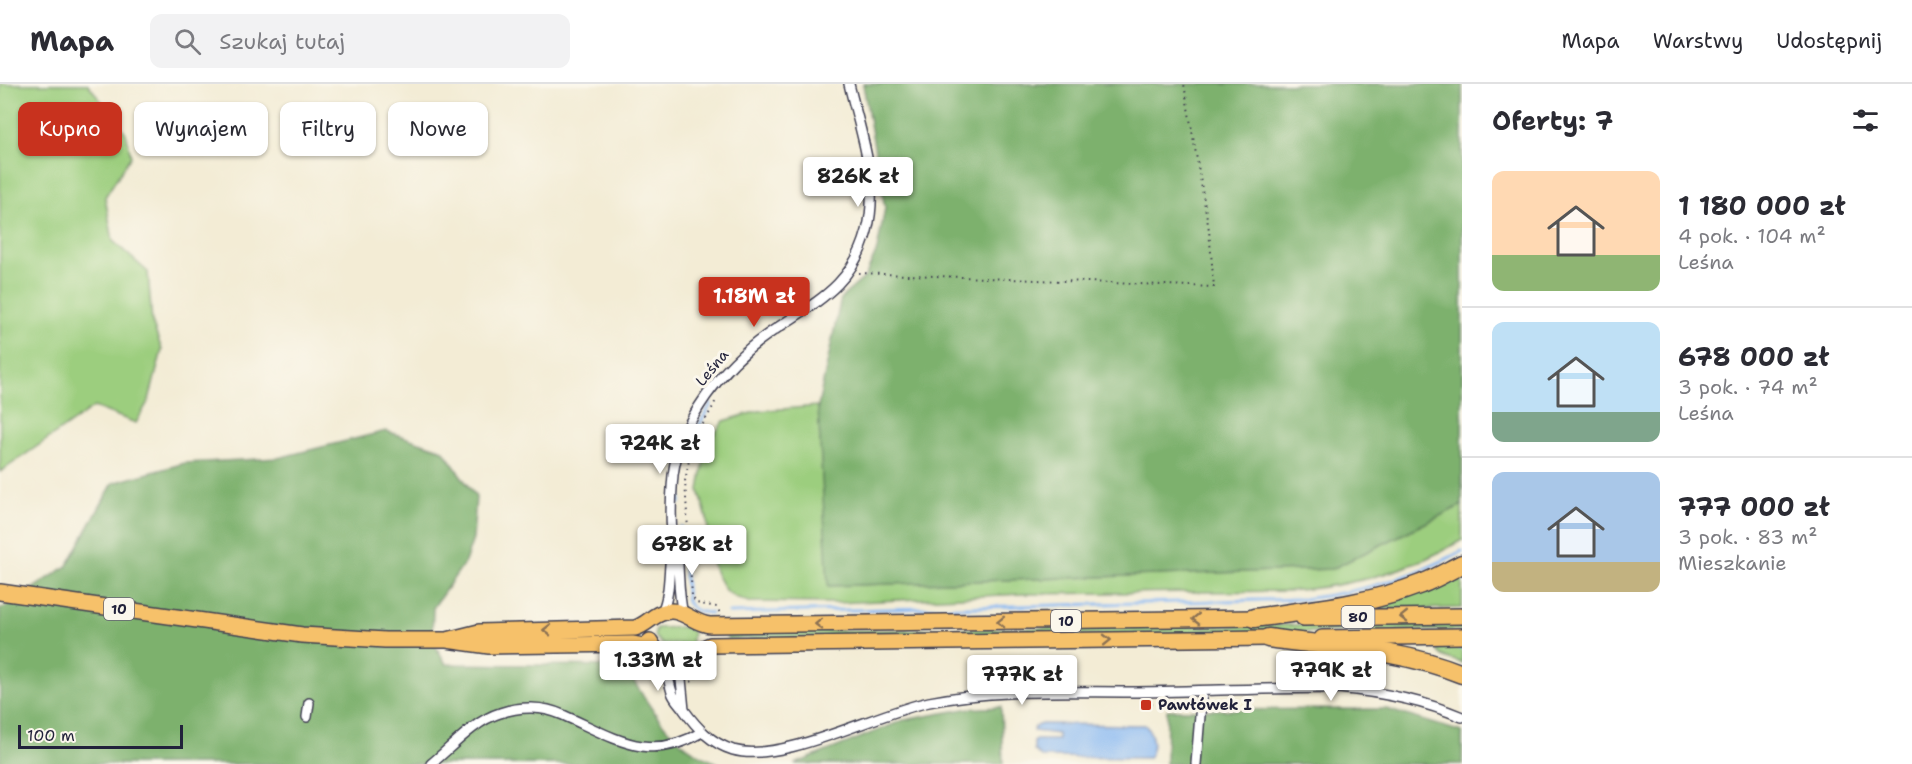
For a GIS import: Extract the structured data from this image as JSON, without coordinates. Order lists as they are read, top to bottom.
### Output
{
  "streets": {
    "highway": ["10"],
    "main road": ["80"],
    "street": ["Leśna"]
  },
  "crossings": [
    ["Leśna", "10"],
    ["10", "80"]
  ],
  "places": {
    "transit": ["Pawłówek I"]
  },
  "scale_bar": "100 m",
  "page": {
    "header": "Mapa",
    "search": "Szukaj tutaj",
    "nav": ["Mapa", "Warstwy", "Udostępnij"],
    "heading": "Oferty: 7",
    "chip": [
      "Kupno",
      "Wynajem",
      "Filtry",
      "Nowe"
    ],
    "list": [
      {
        "name": "1 180 000 zł",
        "note": "4 pok. · 104 m² · Leśna"
      },
      {
        "name": "678 000 zł",
        "note": "3 pok. · 74 m² · Leśna"
      },
      {
        "name": "777 000 zł",
        "note": "3 pok. · 83 m² · Mieszkanie"
      }
    ],
    "price": [
      "826K zł",
      "1.18M zł",
      "724K zł",
      "678K zł",
      "1.33M zł",
      "779K zł",
      "777K zł"
    ],
    "scale": "100 m"
  }
}
